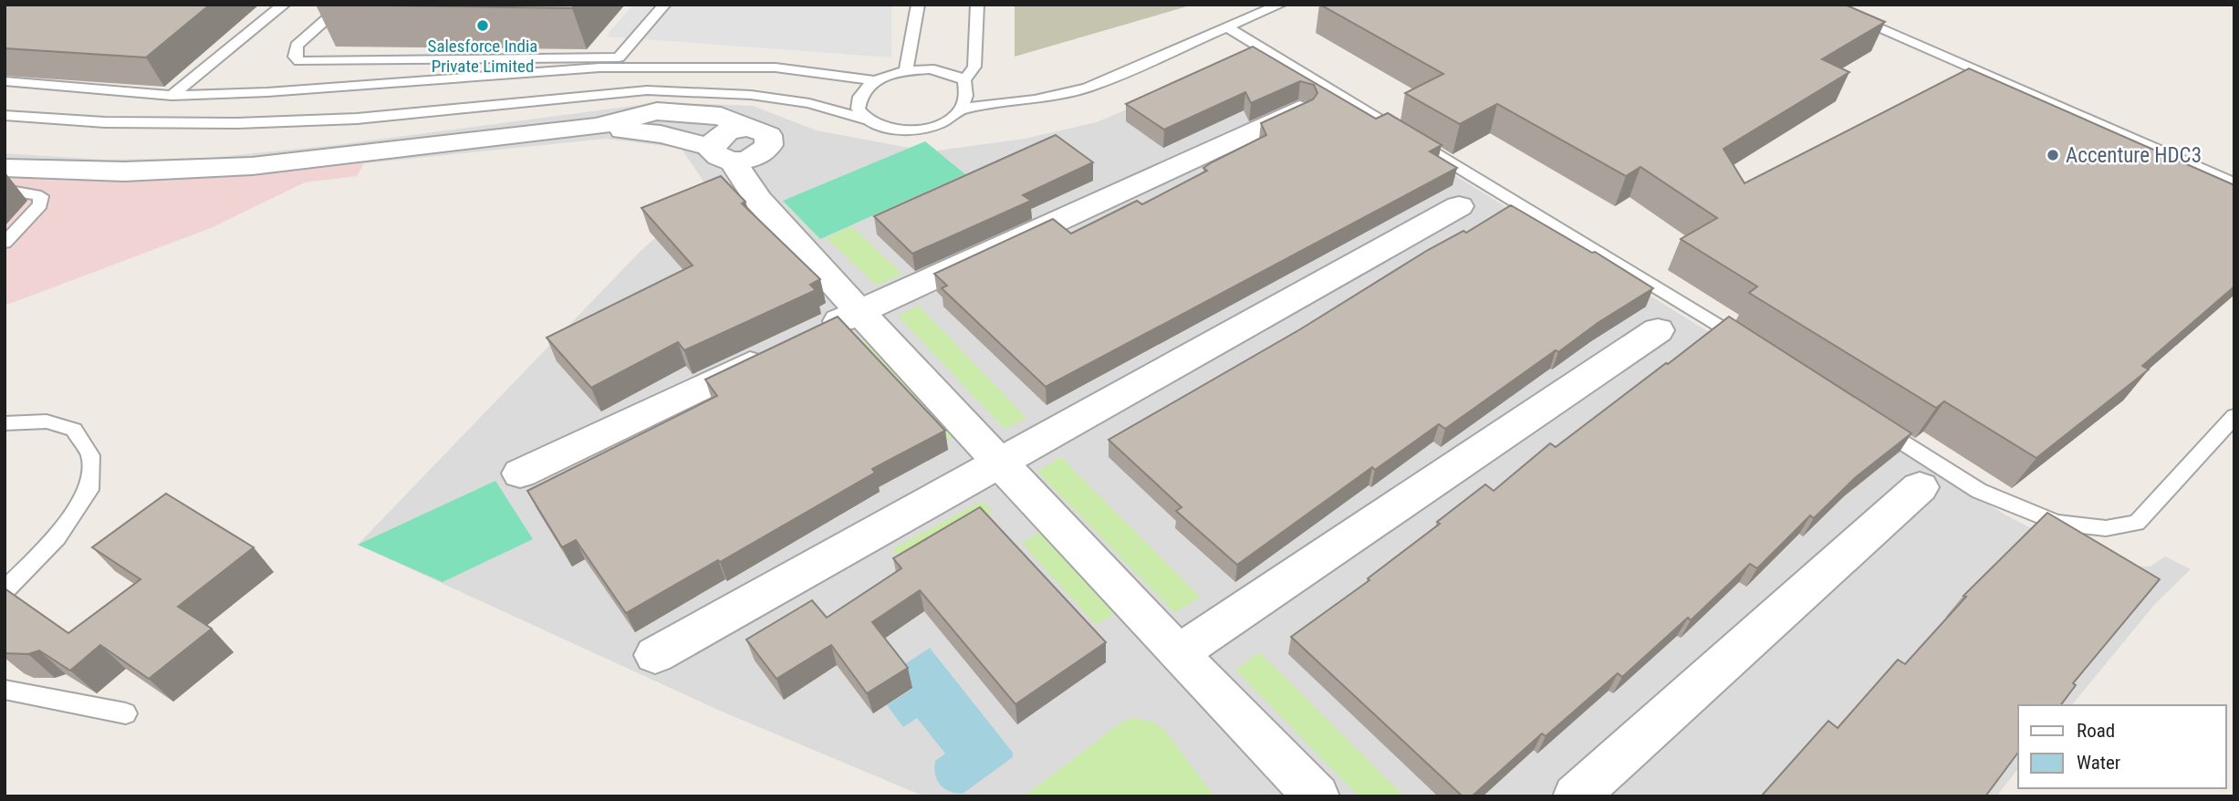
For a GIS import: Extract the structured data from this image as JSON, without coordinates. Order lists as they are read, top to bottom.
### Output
{
  "places": ["Salesforce India Private Limited", "Accenture HDC3"],
  "legend": ["Road", "Water"]
}
